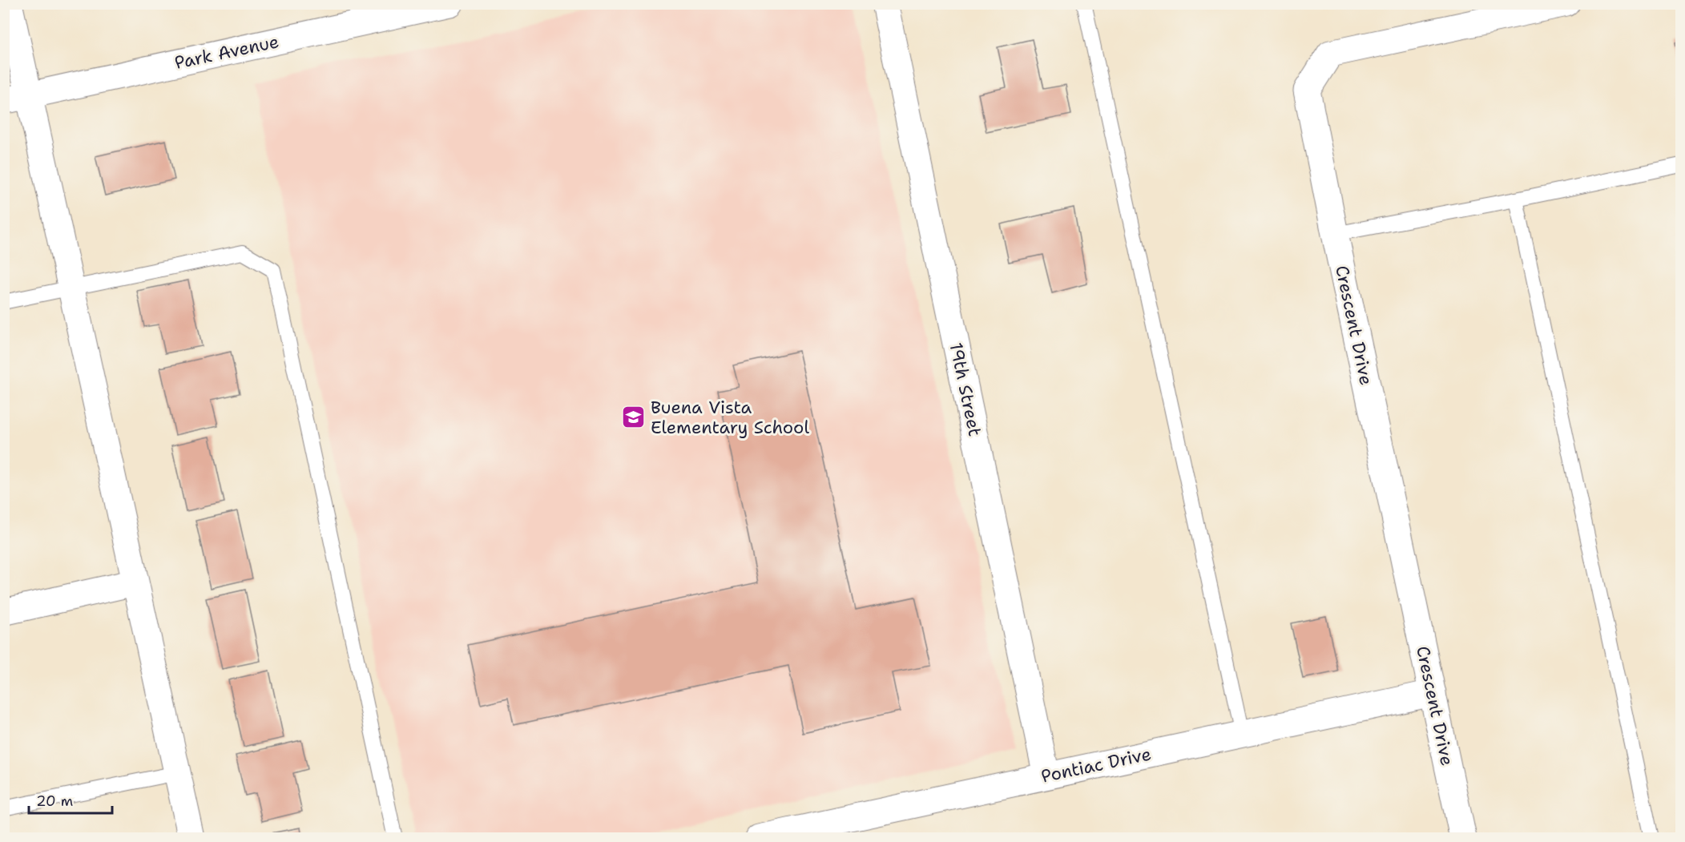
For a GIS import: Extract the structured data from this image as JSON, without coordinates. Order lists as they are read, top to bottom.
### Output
{
  "streets": {
    "street": [
      "Park Avenue",
      "Crescent Drive",
      "19th Street",
      "Pontiac Drive"
    ]
  },
  "crossings": [
    ["Crescent Drive", "Pontiac Drive"],
    ["19th Street", "Pontiac Drive"]
  ],
  "places": {
    "school or university": ["Buena Vista Elementary School"]
  },
  "scale_bar": "20 m"
}
